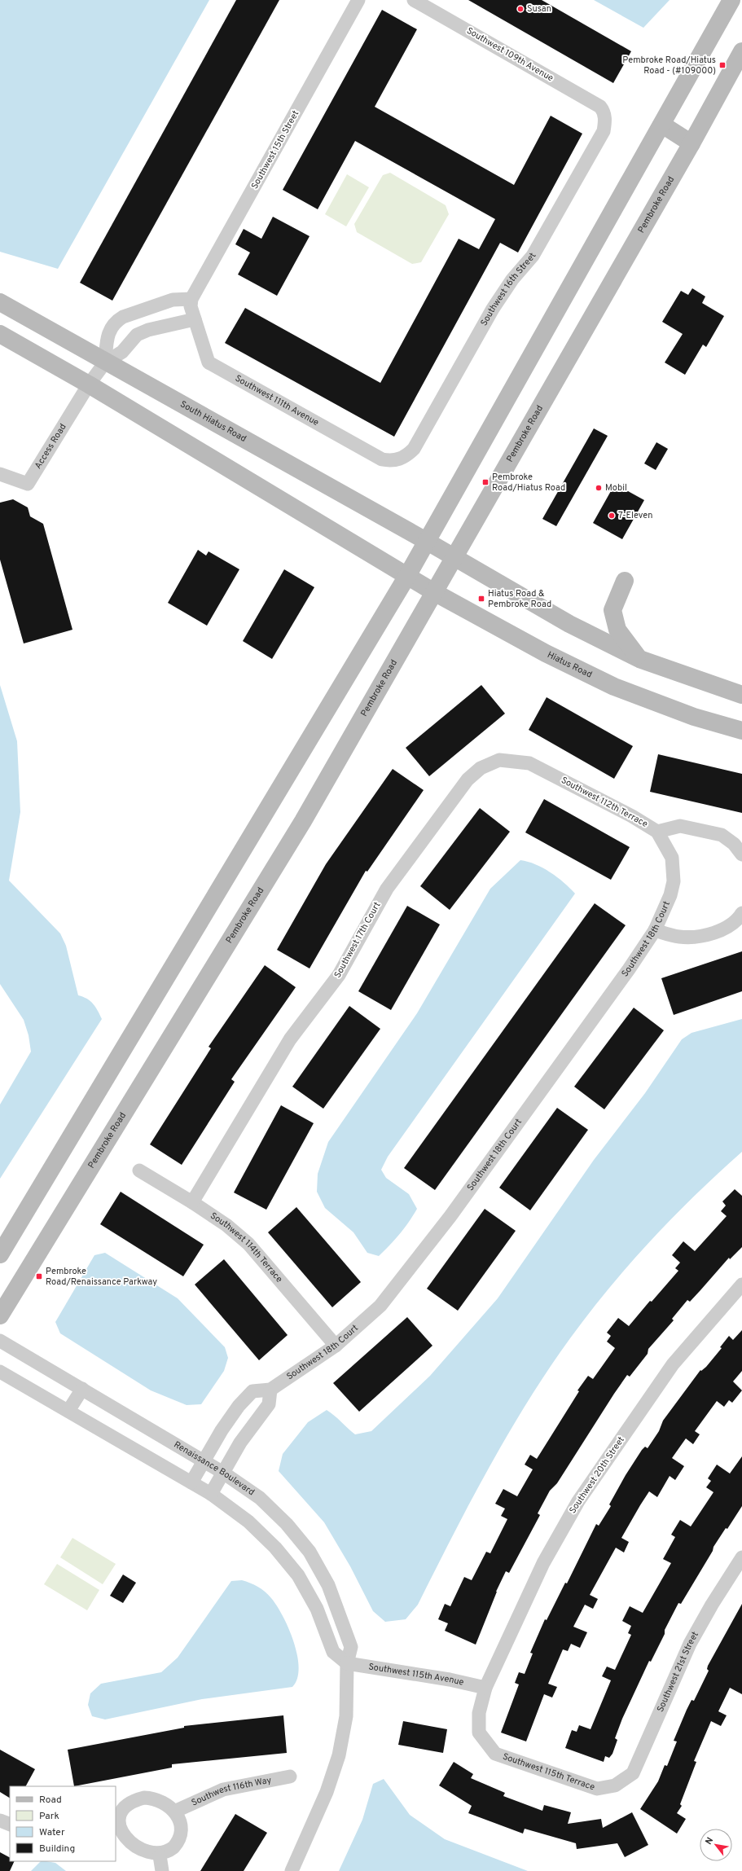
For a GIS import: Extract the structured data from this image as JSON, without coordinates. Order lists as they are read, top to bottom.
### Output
{
  "streets": {
    "main road": ["Pembroke Road", "South Hiatus Road", "Hiatus Road"],
    "street": [
      "Southwest 109th Avenue",
      "Southwest 15th Street",
      "Southwest 16th Street",
      "Southwest 111th Avenue",
      "Access Road",
      "Southwest 112th Terrace",
      "Southwest 18th Court",
      "Southwest 17th Court",
      "Southwest 114th Terrace",
      "Renaissance Boulevard",
      "Southwest 20th Street",
      "Southwest 21st Street",
      "Southwest 115th Avenue",
      "Southwest 115th Terrace",
      "Southwest 116th Way"
    ]
  },
  "crossings": [
    ["Southwest 109th Avenue", "Southwest 16th Street"],
    ["Southwest 15th Street", "Southwest 111th Avenue"],
    ["Pembroke Road", "Hiatus Road"],
    ["Southwest 16th Street", "Southwest 111th Avenue"],
    ["Southwest 112th Terrace", "Southwest 18th Court"],
    ["Southwest 112th Terrace", "Southwest 17th Court"],
    ["Southwest 18th Court", "Southwest 114th Terrace"],
    ["Southwest 18th Court", "Renaissance Boulevard"],
    ["Southwest 17th Court", "Southwest 114th Terrace"],
    ["Renaissance Boulevard", "Southwest 115th Avenue"],
    ["Southwest 20th Street", "Southwest 115th Avenue"],
    ["Southwest 20th Street", "Southwest 115th Terrace"],
    ["Southwest 21st Street", "Southwest 115th Terrace"],
    ["Southwest 115th Avenue", "Southwest 115th Terrace"]
  ],
  "places": {
    "other": ["Susan", "Mobil", "7-Eleven"],
    "transit": [
      "Pembroke Road/Hiatus Road - (#109000)",
      "Pembroke Road/Hiatus Road",
      "Hiatus Road & Pembroke Road",
      "Pembroke Road/Renaissance Parkway"
    ]
  },
  "legend": [
    "Road",
    "Park",
    "Water",
    "Building"
  ],
  "north": "top left"
}
